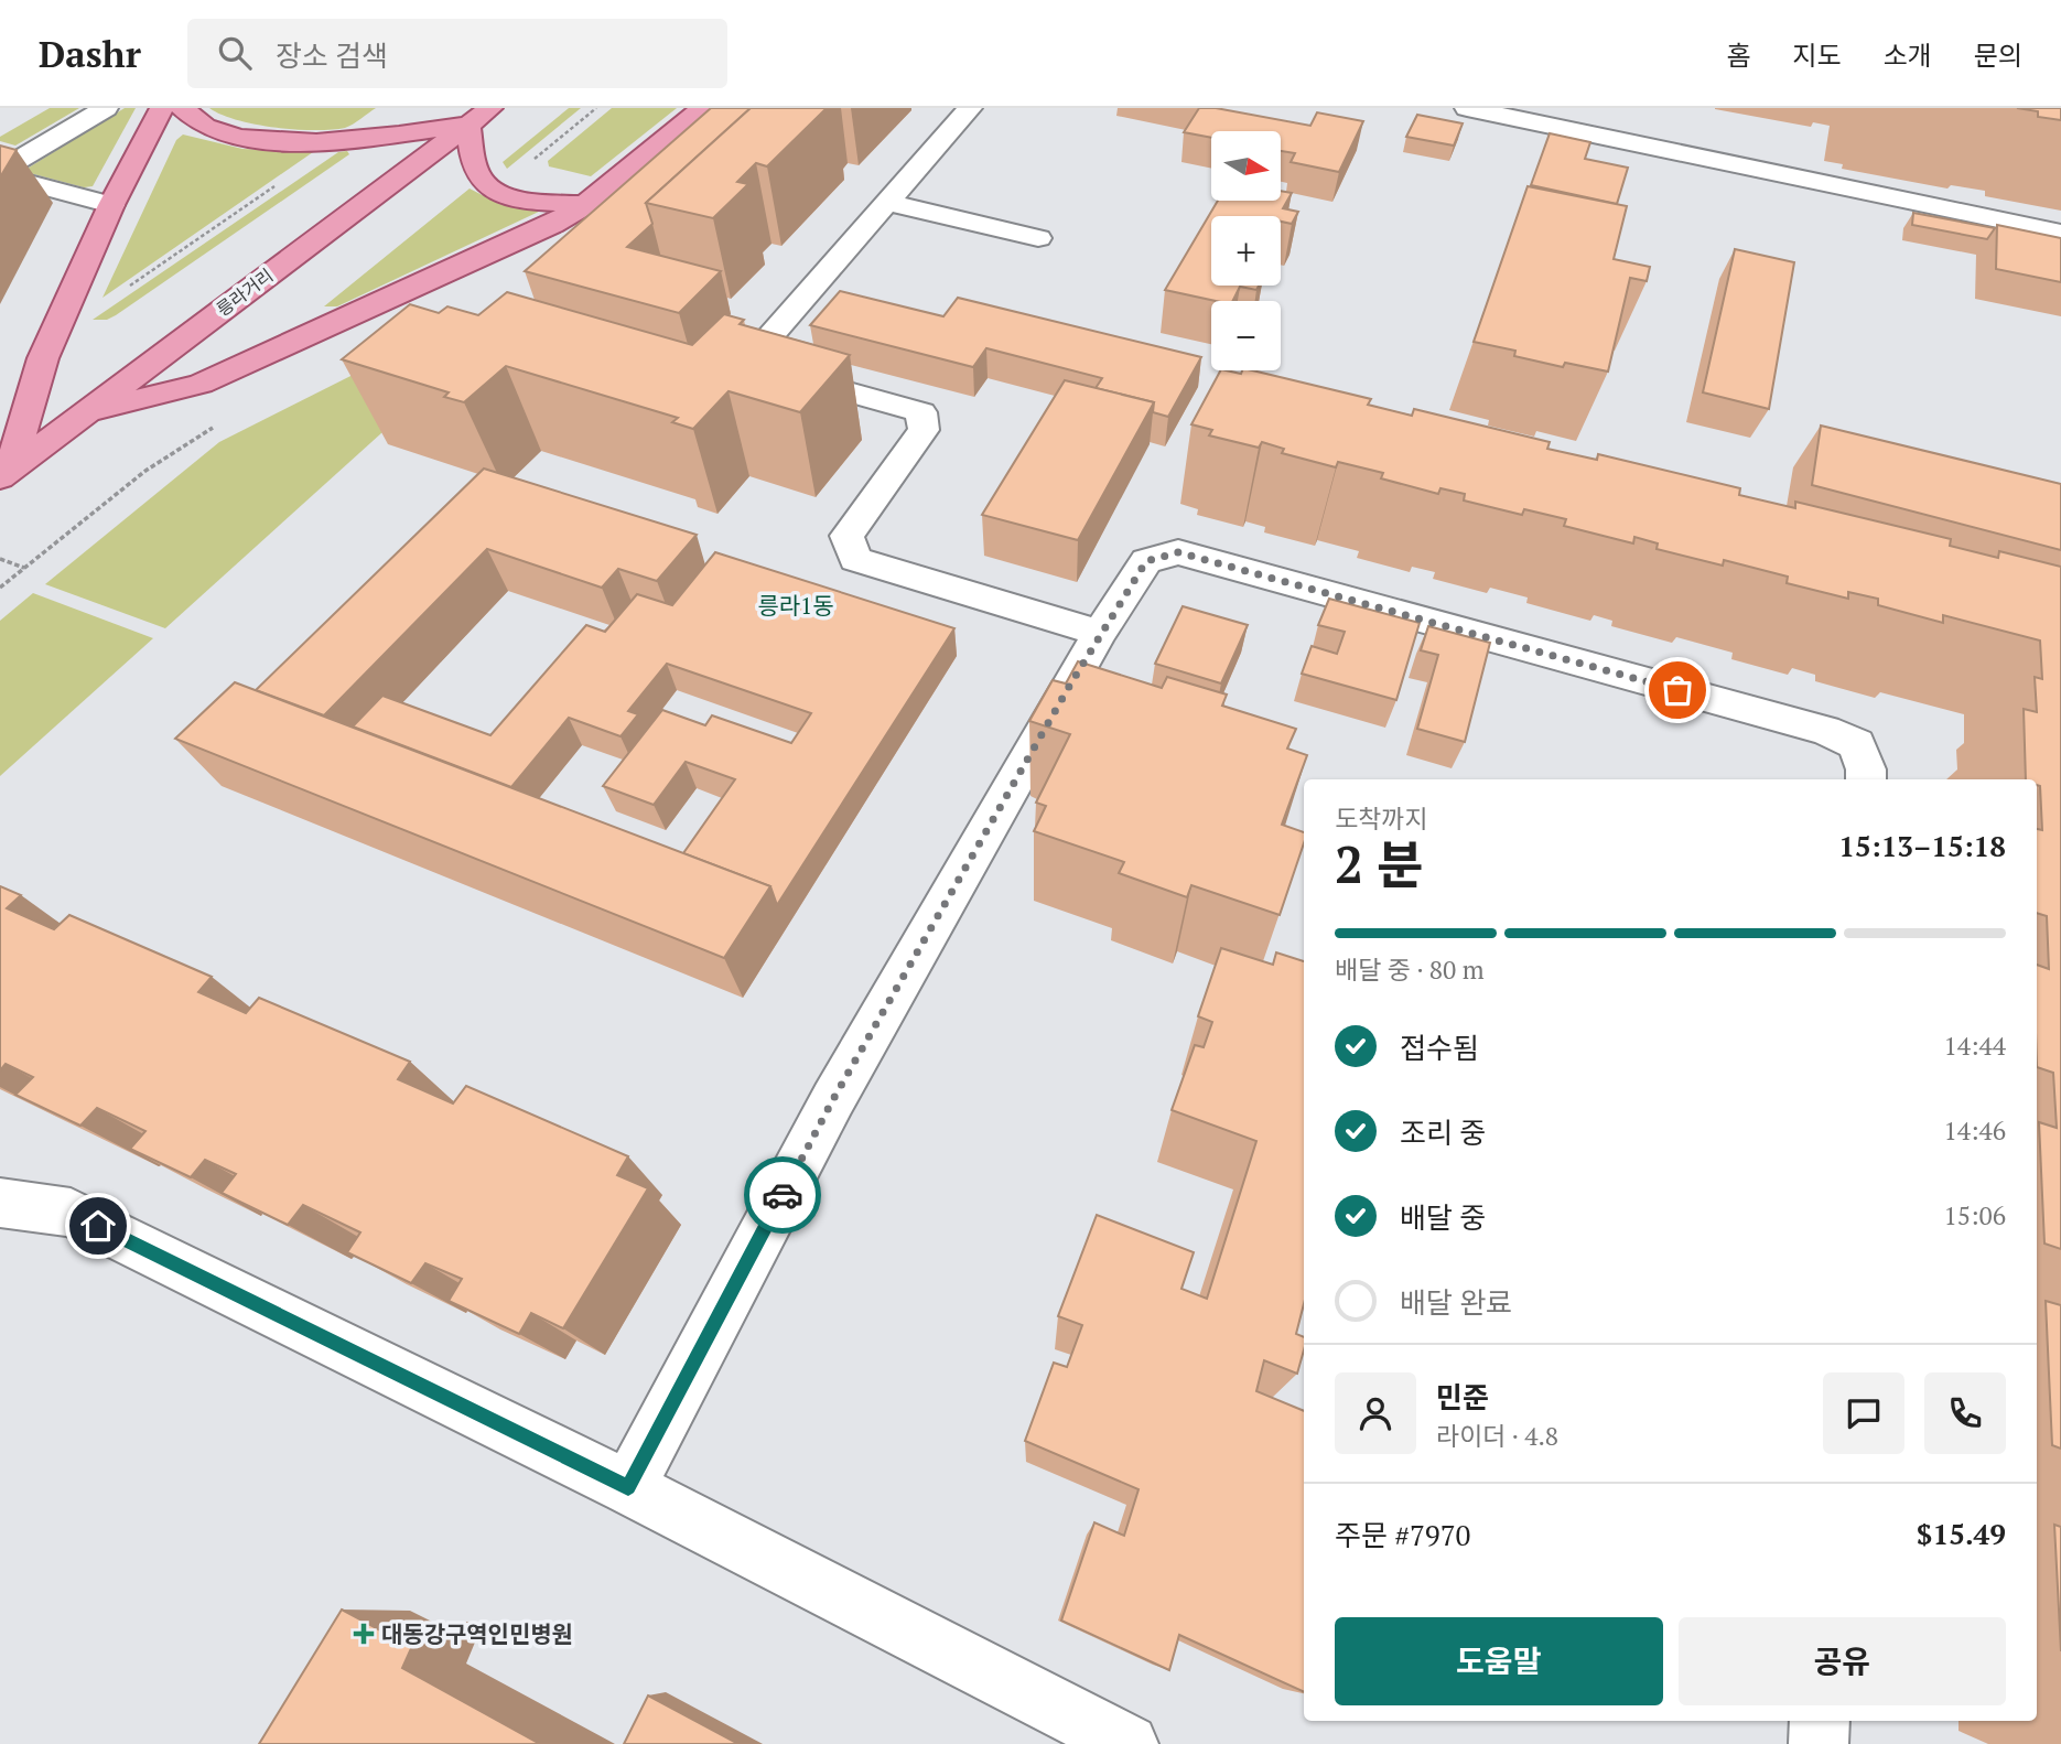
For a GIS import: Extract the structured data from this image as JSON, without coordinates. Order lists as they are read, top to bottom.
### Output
{
  "streets": {
    "main road": ["릉라거리"]
  },
  "districts": ["릉라1동"],
  "places": {
    "health": ["대동강구역인민병원"]
  },
  "north": "right",
  "page": {
    "header": "Dashr",
    "search": "장소 검색",
    "nav": [
      "홈",
      "지도",
      "소개",
      "문의"
    ],
    "map_buttons": ["+", "−"],
    "heading": ["2 분", "도착까지", "15:13–15:18"],
    "panel": [
      "민준",
      "라이더 · 4.8",
      "주문 #7970",
      "$15.49"
    ],
    "bar": "배달 중 · 80 m",
    "list": [
      ["접수됨", "14:44"],
      ["조리 중", "14:46"],
      ["배달 중", "15:06"],
      "배달 완료"
    ],
    "buttons": ["도움말", "공유"]
  }
}
